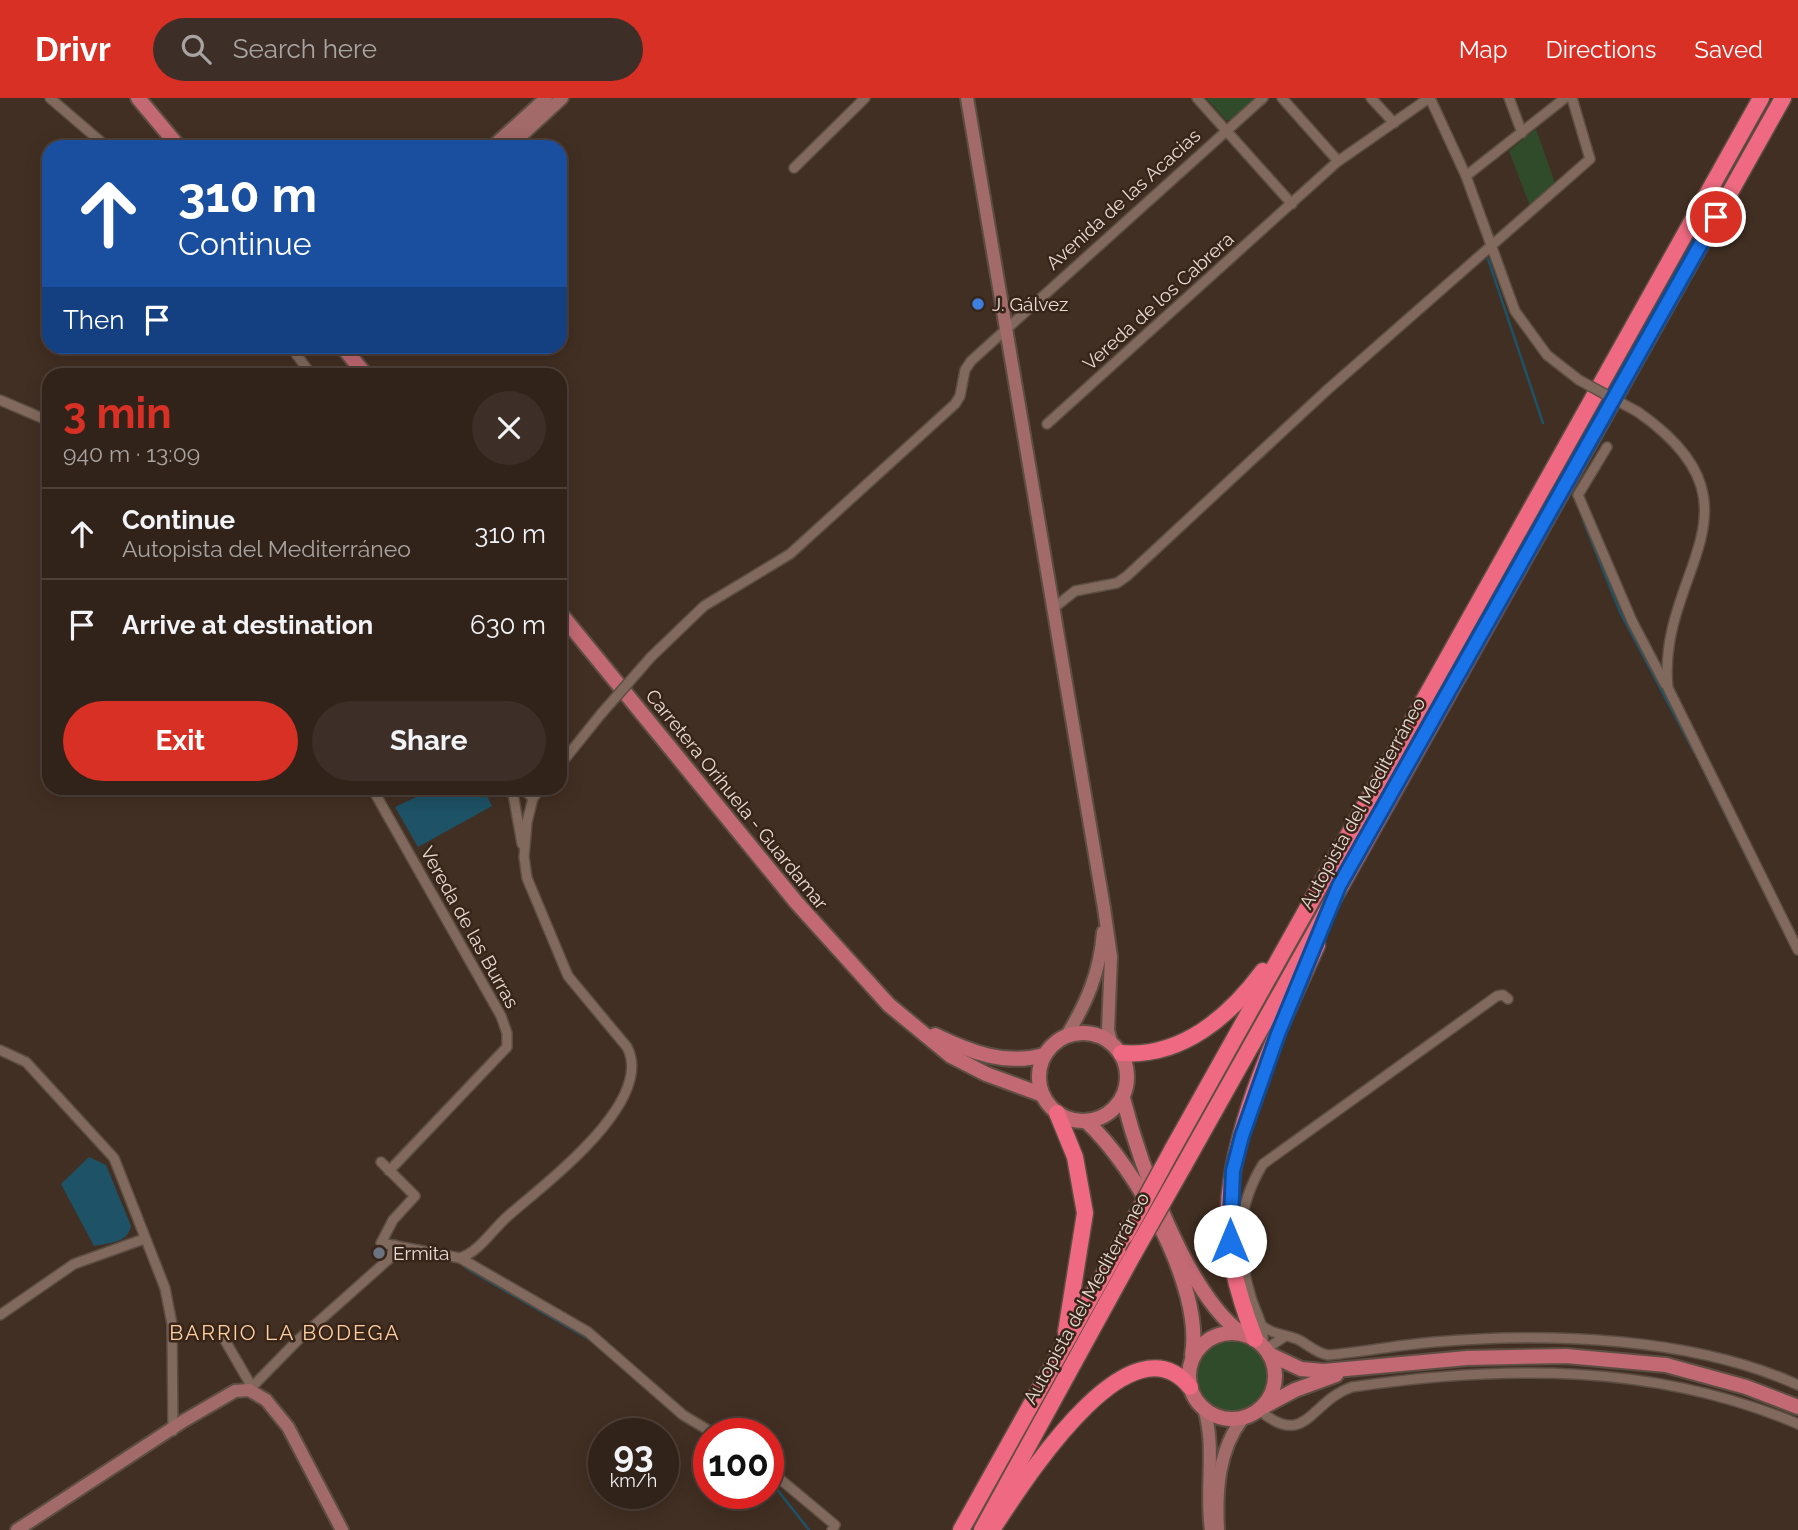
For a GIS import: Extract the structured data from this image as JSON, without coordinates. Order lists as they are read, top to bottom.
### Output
{
  "streets": {
    "highway": ["Autopista del Mediterráneo"],
    "main road": ["Carretera Orihuela - Guardamar"],
    "street": ["Avenida de las Acacias", "Vereda de los Cabrera", "Vereda de las Burras"]
  },
  "districts": ["BARRIO LA BODEGA"],
  "places": ["J. Gálvez", "Ermita"],
  "page": {
    "header": "Drivr",
    "search": "Search here",
    "nav": ["Map", "Directions", "Saved"],
    "turn": ["310 m", "Continue"],
    "then": "Then",
    "heading": ["3 min", "940 m · 13:09"],
    "list": [
      {
        "name": "Continue",
        "note": "Autopista del Mediterráneo",
        "value": "310 m"
      },
      {
        "name": "Arrive at destination",
        "value": "630 m"
      }
    ],
    "buttons": ["Exit", "Share"],
    "speed": "93 km/h",
    "limit": "100"
  }
}
